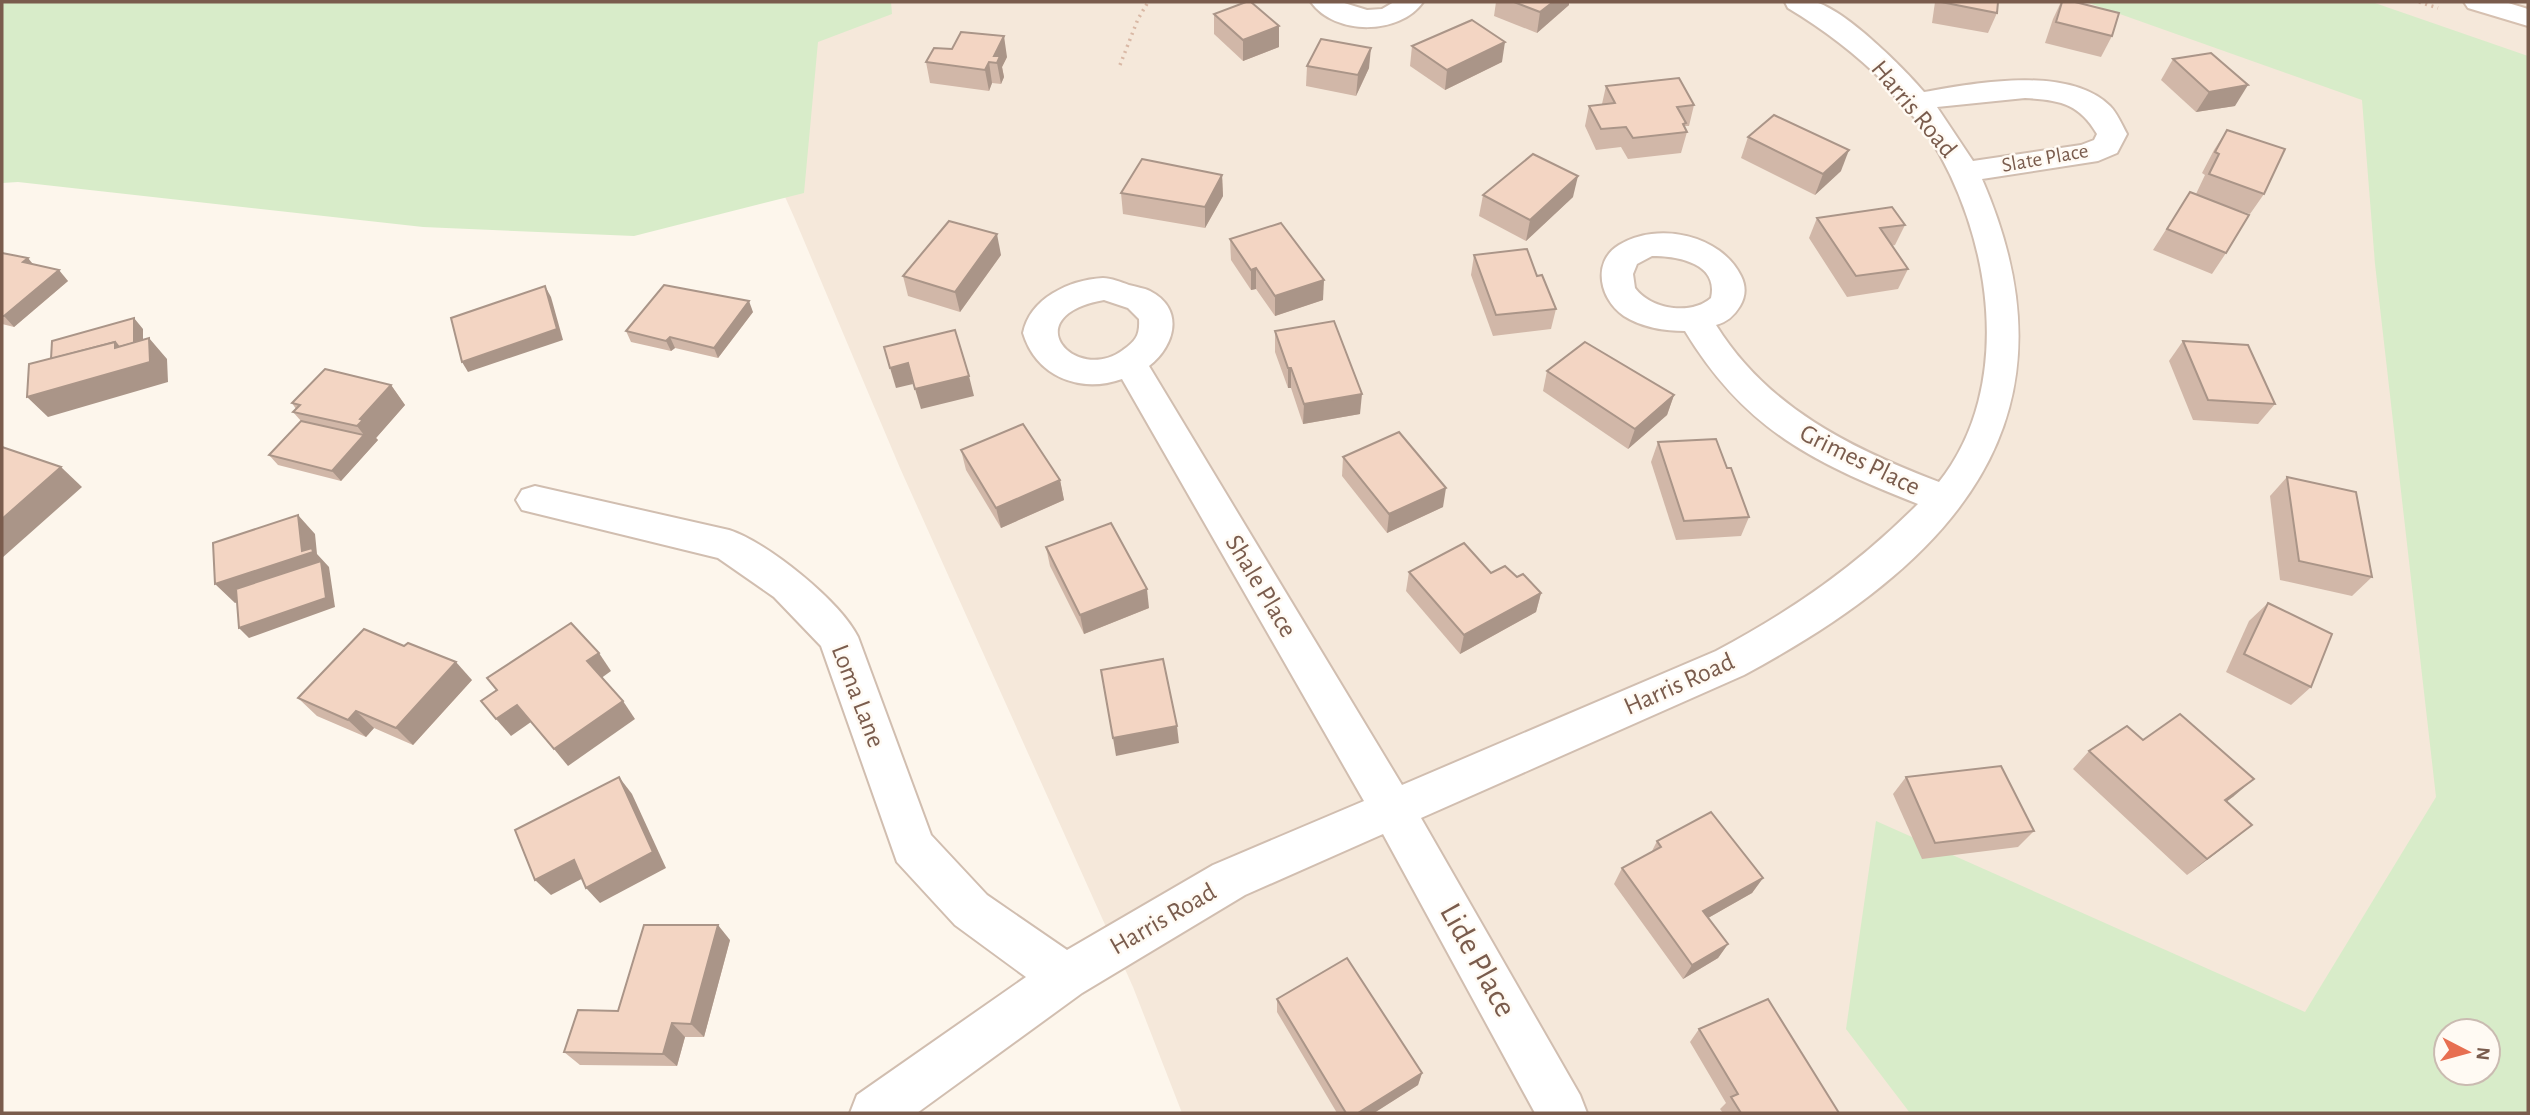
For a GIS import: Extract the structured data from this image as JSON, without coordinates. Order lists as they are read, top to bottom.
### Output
{
  "streets": {
    "street": [
      "Harris Road",
      "Slate Place",
      "Grimes Place",
      "Shale Place",
      "Loma Lane",
      "Lide Place"
    ]
  },
  "crossings": [
    ["Harris Road", "Slate Place"],
    ["Harris Road", "Grimes Place"],
    ["Harris Road", "Shale Place"],
    ["Harris Road", "Loma Lane"],
    ["Harris Road", "Lide Place"],
    ["Shale Place", "Lide Place"]
  ],
  "north": "right"
}
